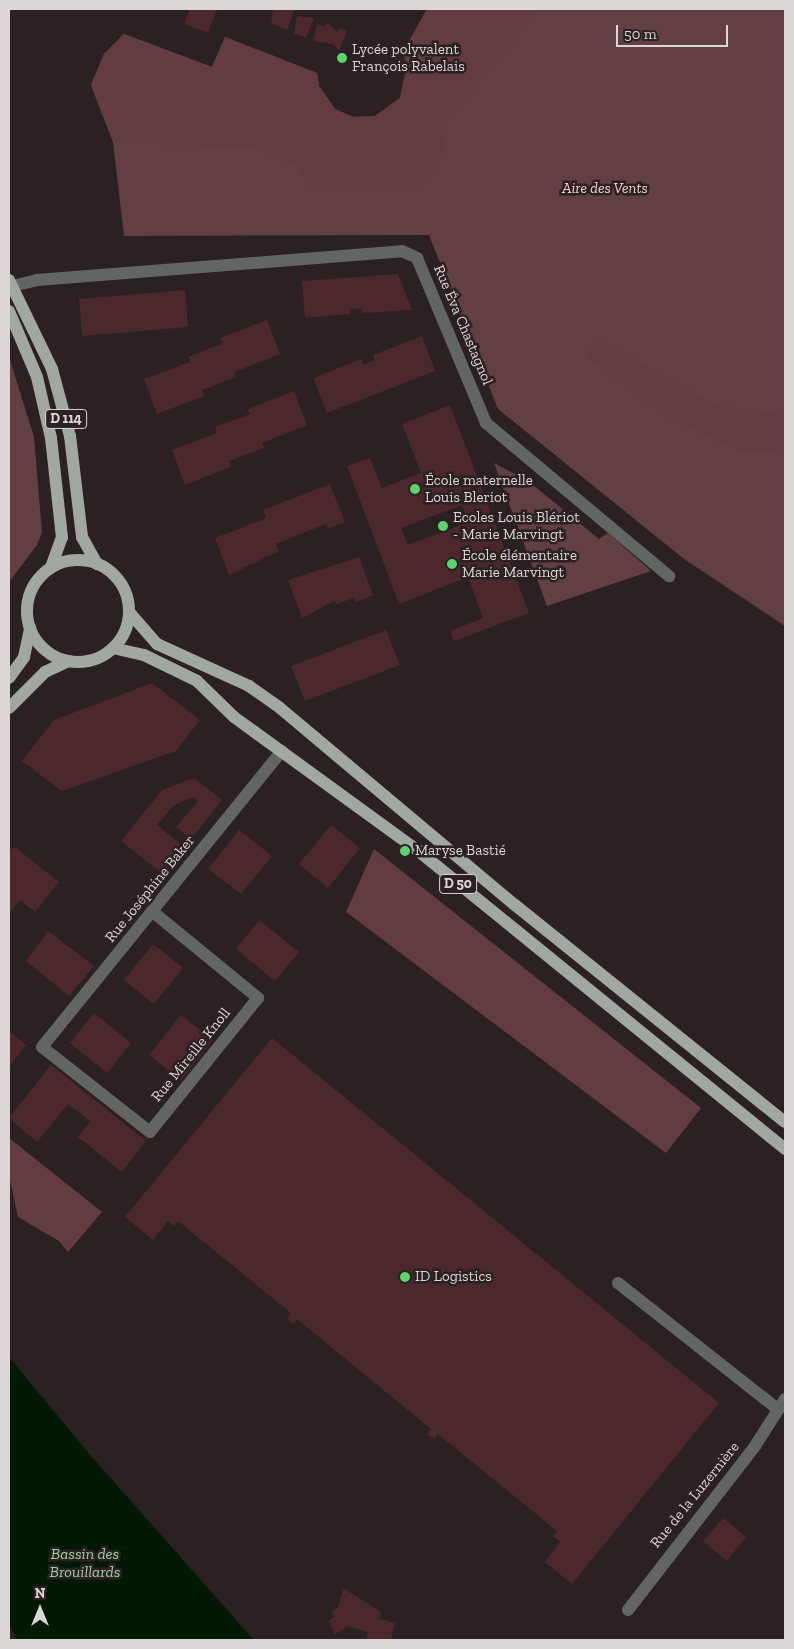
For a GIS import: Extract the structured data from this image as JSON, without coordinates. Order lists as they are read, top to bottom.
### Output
{
  "streets": {
    "main road": ["D 114", "D 50"],
    "street": [
      "Rue Éva Chastagnol",
      "Rue Joséphine Baker",
      "Rue Mireille Knoll",
      "Rue de la Luzernière"
    ]
  },
  "crossings": [
    ["Rue Éva Chastagnol", "D 114"],
    ["D 114", "D 50"],
    ["D 50", "Rue Joséphine Baker"],
    ["Rue Joséphine Baker", "Rue Mireille Knoll"]
  ],
  "water": ["Bassin des Brouillards"],
  "parks": ["Aire des Vents"],
  "places": [
    "Lycée polyvalent François Rabelais",
    "École maternelle Louis Bleriot",
    "Ecoles Louis Blériot - Marie Marvingt",
    "École élémentaire Marie Marvingt",
    "Maryse Bastié",
    "ID Logistics"
  ],
  "scale_bar": "50 m",
  "north": "top"
}
